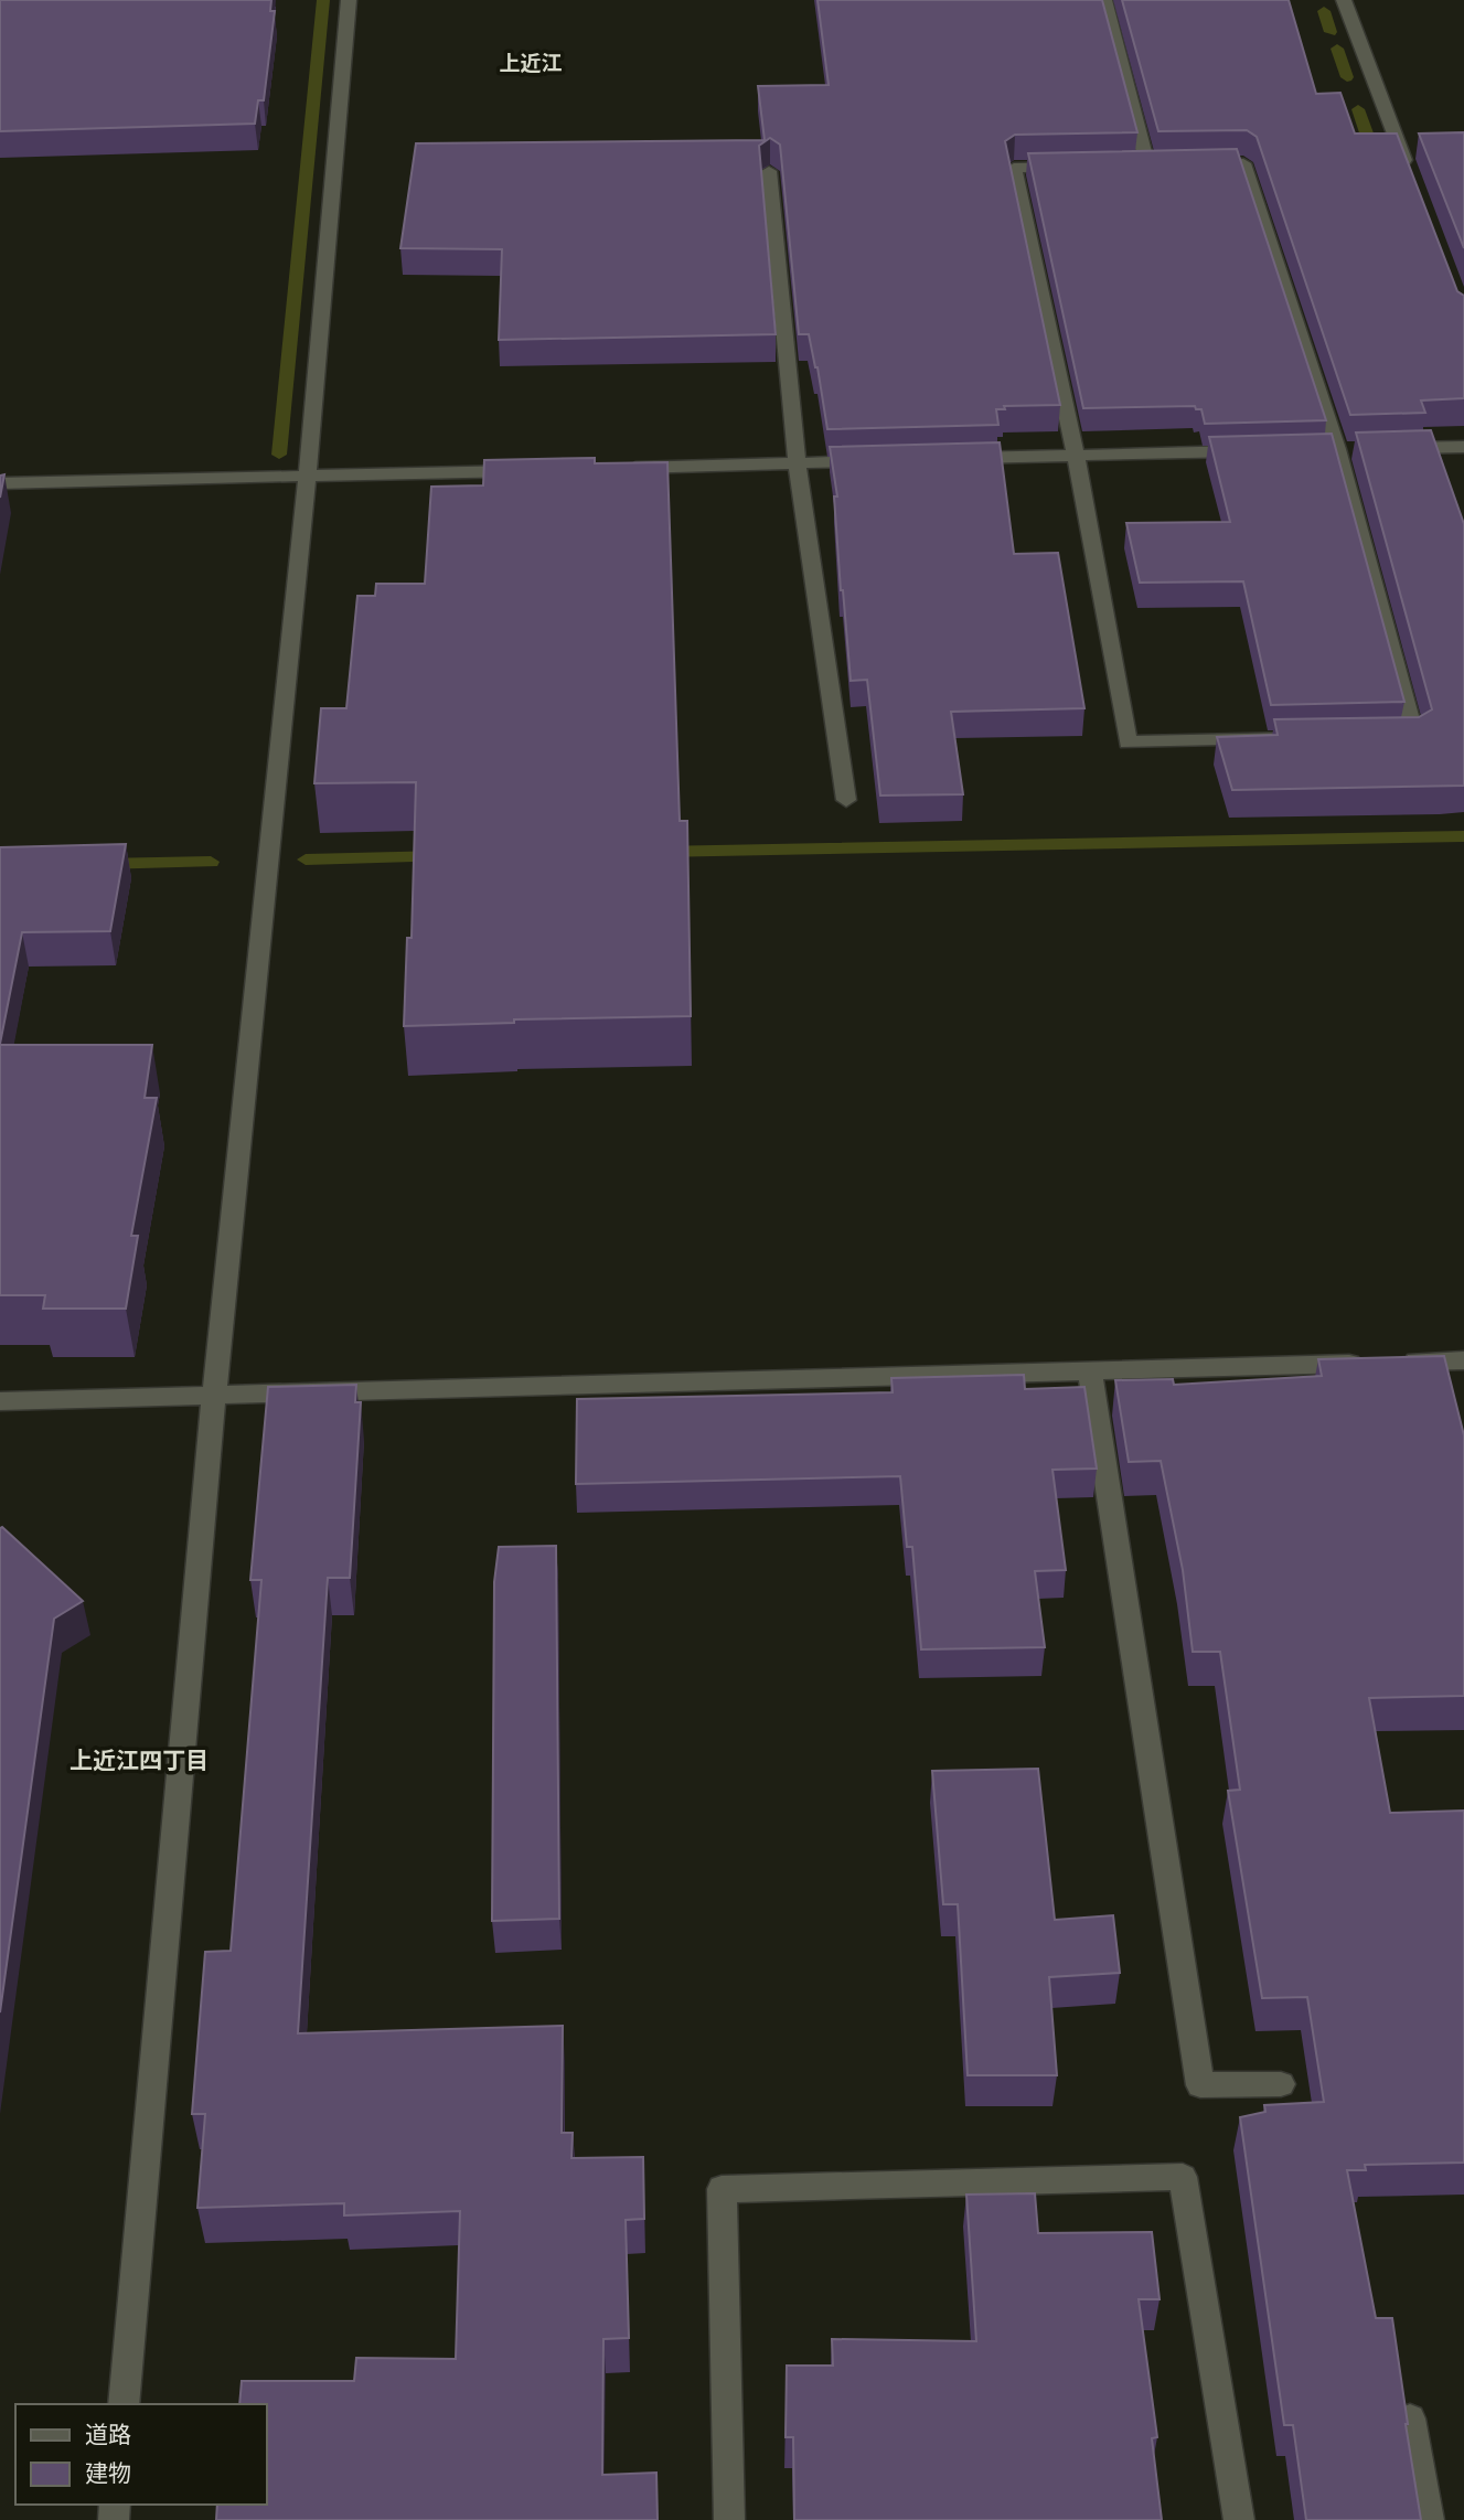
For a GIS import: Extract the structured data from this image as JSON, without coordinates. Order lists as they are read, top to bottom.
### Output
{
  "districts": ["上近江", "上近江四丁目"],
  "legend": ["道路", "建物"]
}
